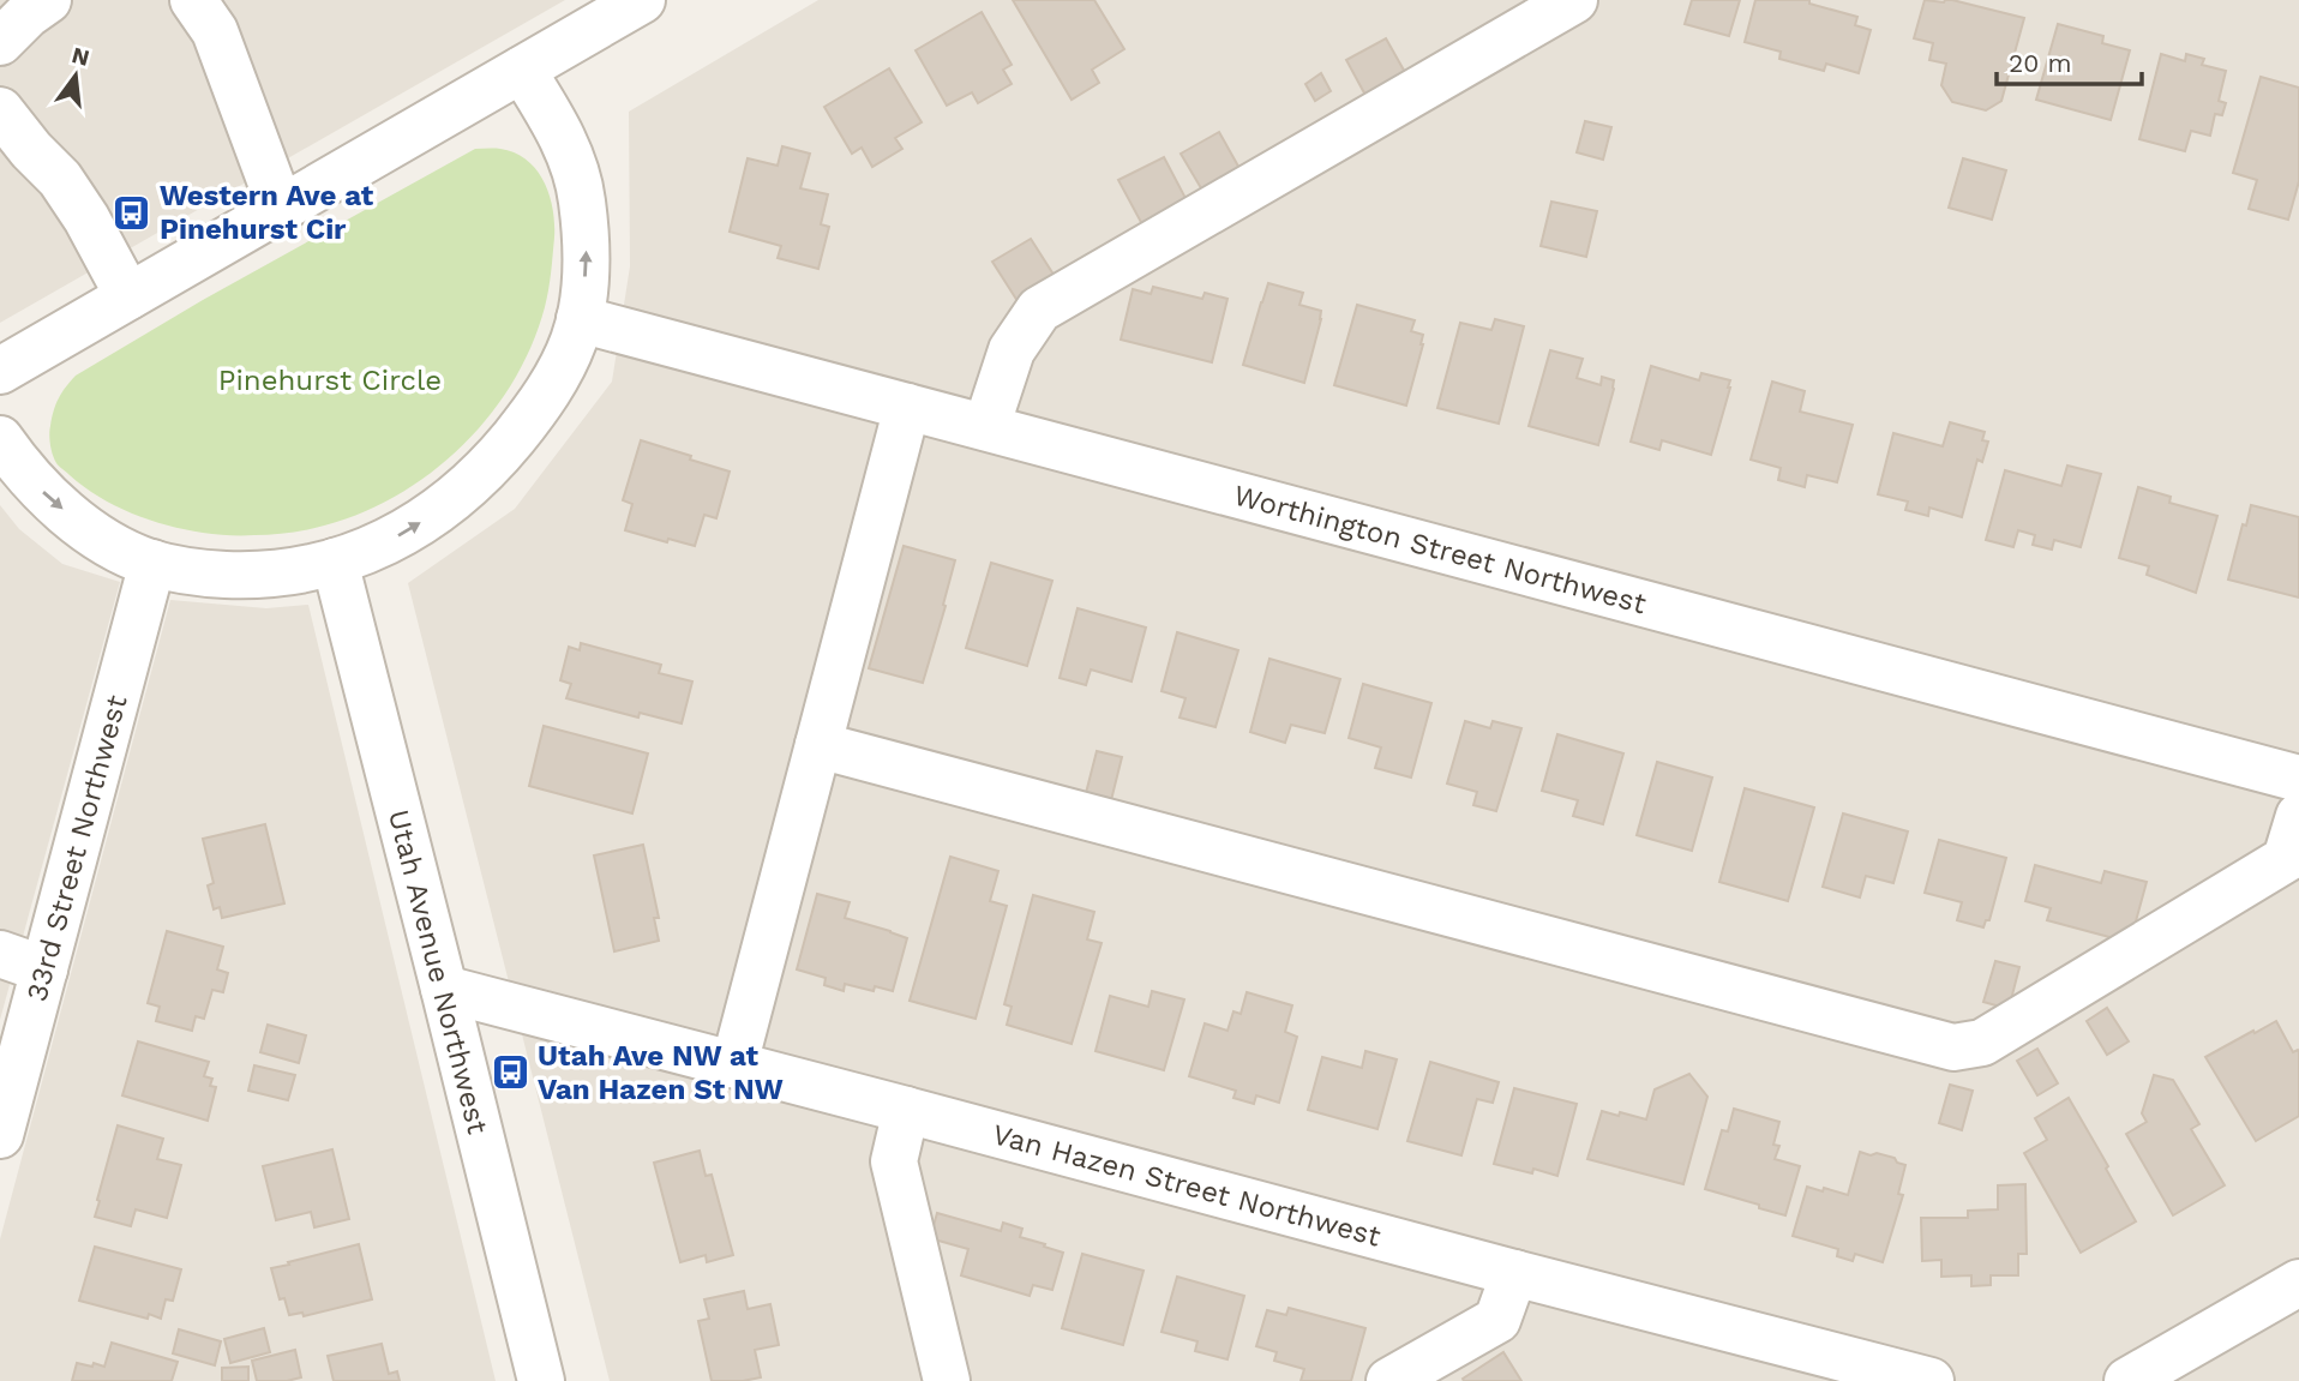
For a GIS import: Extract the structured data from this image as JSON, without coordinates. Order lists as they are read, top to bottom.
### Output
{
  "streets": {
    "street": [
      "Worthington Street Northwest",
      "33rd Street Northwest",
      "Utah Avenue Northwest",
      "Van Hazen Street Northwest"
    ]
  },
  "crossings": [
    ["Utah Avenue Northwest", "Van Hazen Street Northwest"]
  ],
  "parks": ["Pinehurst Circle"],
  "places": {
    "bus stop": ["Western Ave at Pinehurst Cir", "Utah Ave NW at Van Hazen St NW"]
  },
  "scale_bar": "20 m",
  "north": "top"
}
